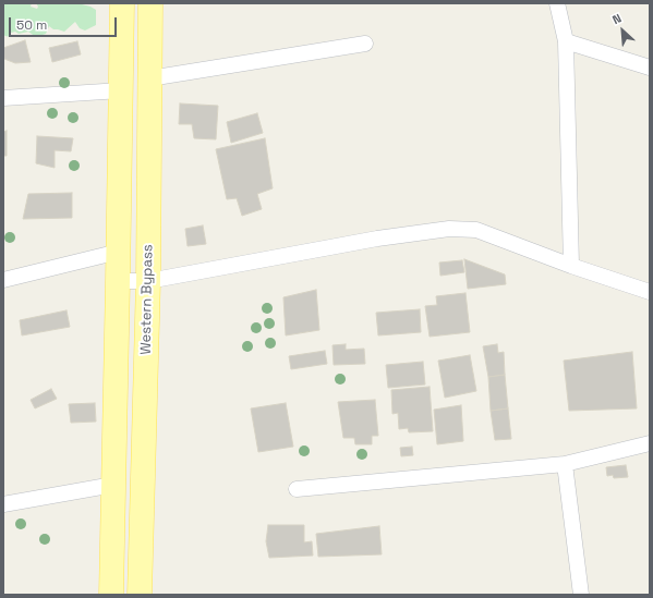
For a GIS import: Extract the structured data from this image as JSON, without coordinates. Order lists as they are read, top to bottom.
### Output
{
  "streets": {
    "main road": ["Western Bypass"]
  },
  "scale_bar": "50 m",
  "north": "top left"
}
